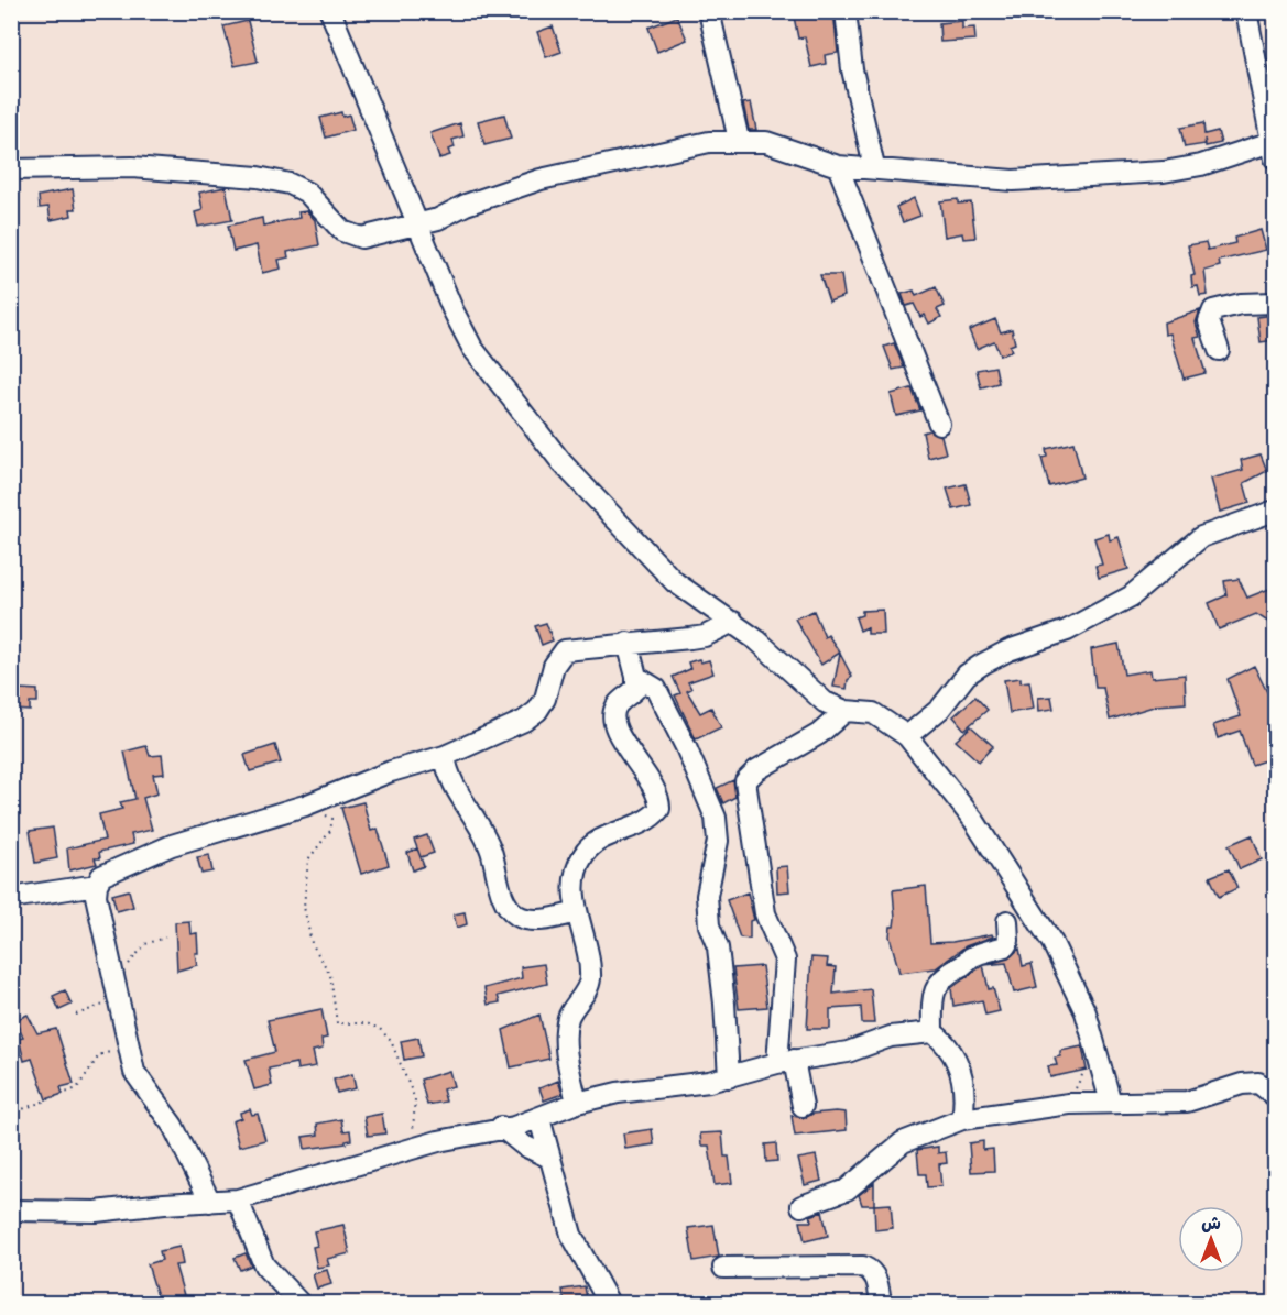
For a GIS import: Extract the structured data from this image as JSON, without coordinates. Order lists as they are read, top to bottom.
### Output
{
  "north": "top"
}
